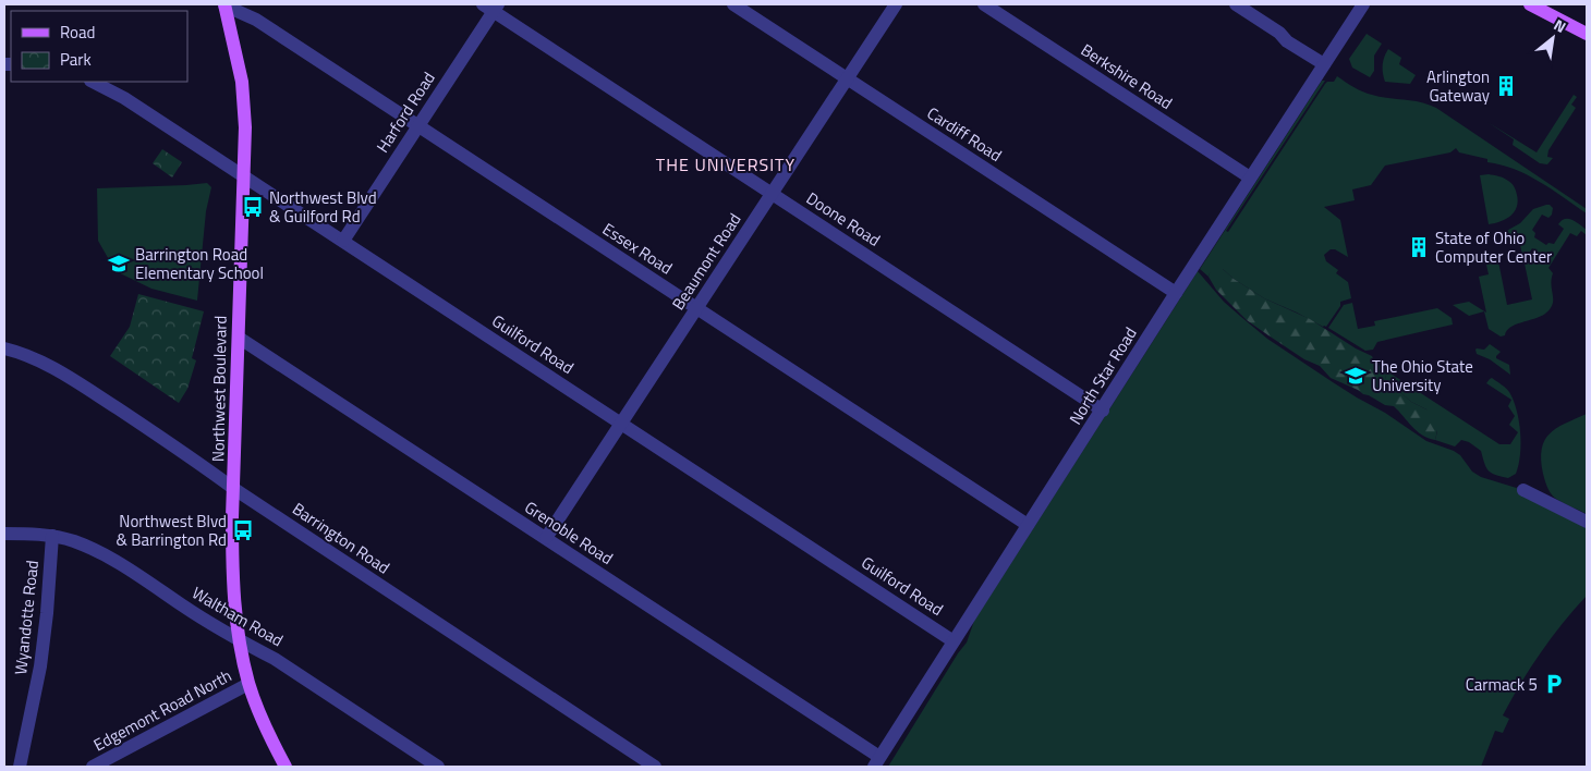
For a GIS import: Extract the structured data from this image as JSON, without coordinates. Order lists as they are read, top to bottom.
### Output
{
  "streets": {
    "main road": ["Northwest Boulevard"],
    "street": [
      "Berkshire Road",
      "Harford Road",
      "Cardiff Road",
      "Doone Road",
      "Essex Road",
      "Beaumont Road",
      "Guilford Road",
      "North Star Road",
      "Grenoble Road",
      "Barrington Road",
      "Waltham Road",
      "Wyandotte Road",
      "Edgemont Road North"
    ]
  },
  "crossings": [
    ["Berkshire Road", "North Star Road"],
    ["Harford Road", "Doone Road"],
    ["Harford Road", "Essex Road"],
    ["Harford Road", "Guilford Road"],
    ["Cardiff Road", "Beaumont Road"],
    ["Cardiff Road", "North Star Road"],
    ["Doone Road", "Beaumont Road"],
    ["Doone Road", "North Star Road"],
    ["Essex Road", "Beaumont Road"],
    ["Essex Road", "North Star Road"],
    ["Essex Road", "Northwest Boulevard"],
    ["Beaumont Road", "Guilford Road"],
    ["Beaumont Road", "Grenoble Road"],
    ["Guilford Road", "North Star Road"],
    ["Guilford Road", "Northwest Boulevard"],
    ["North Star Road", "Grenoble Road"],
    ["Northwest Boulevard", "Grenoble Road"],
    ["Northwest Boulevard", "Barrington Road"],
    ["Northwest Boulevard", "Waltham Road"],
    ["Northwest Boulevard", "Edgemont Road North"],
    ["Waltham Road", "Wyandotte Road"]
  ],
  "districts": ["THE UNIVERSITY"],
  "places": {
    "building": ["Arlington Gateway", "State of Ohio Computer Center"],
    "bus stop": ["Northwest Blvd & Guilford Rd", "Northwest Blvd & Barrington Rd"],
    "school or university": ["Barrington Road Elementary School", "The Ohio State University"],
    "parking": ["Carmack 5"]
  },
  "legend": ["Road", "Park"],
  "north": "top right"
}
